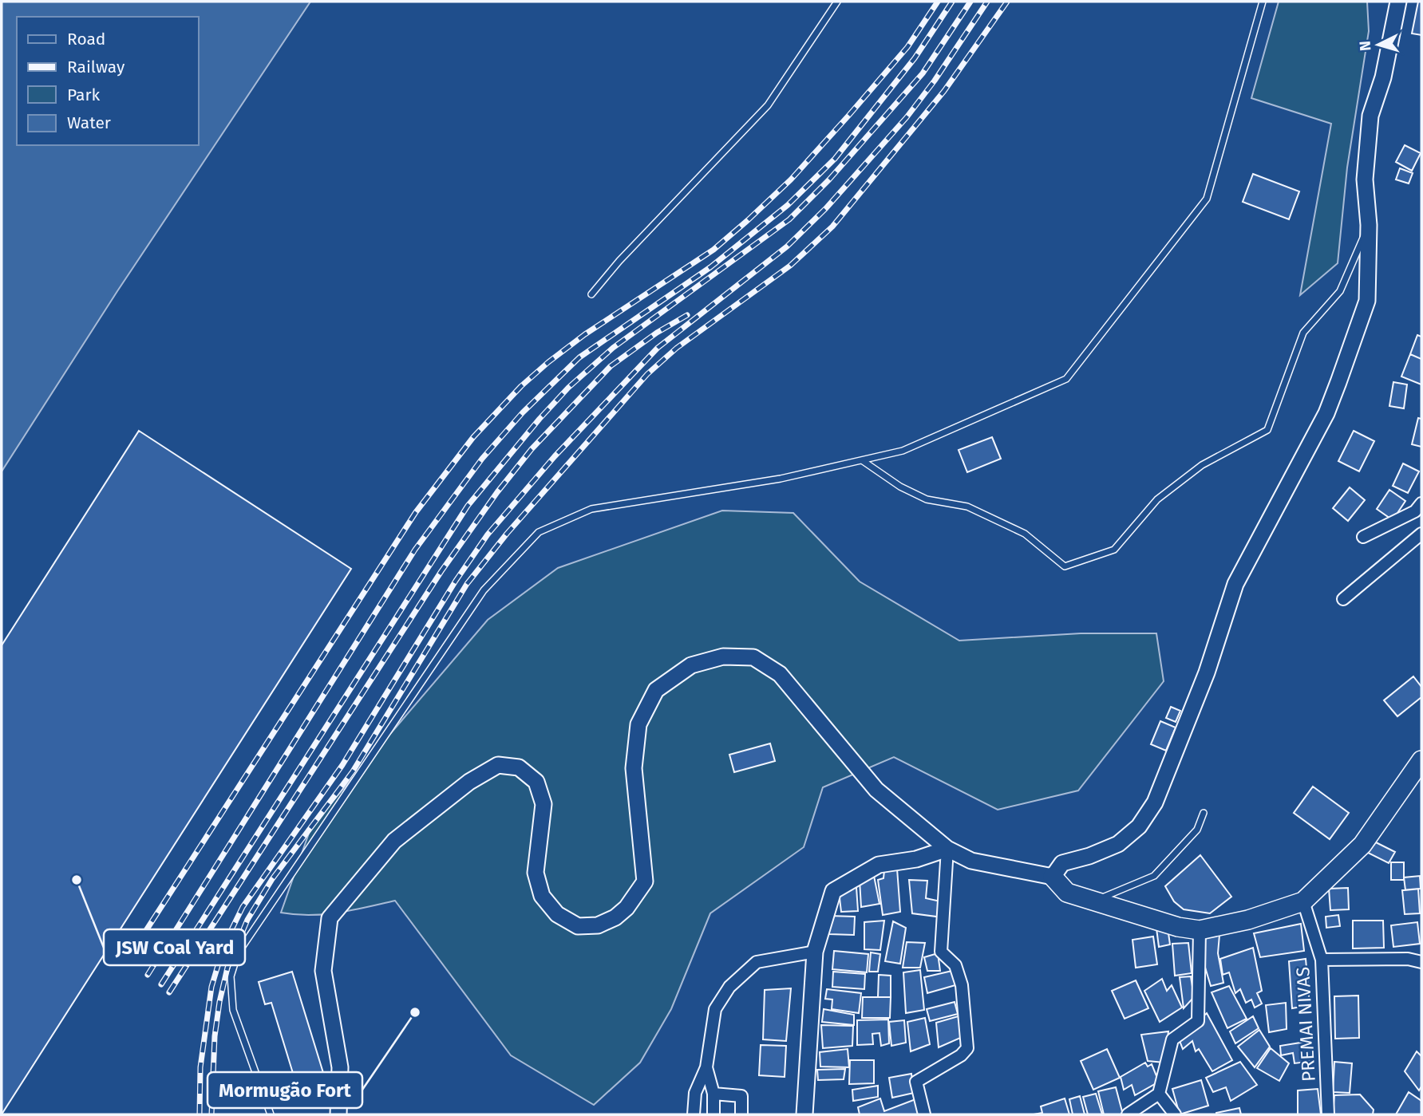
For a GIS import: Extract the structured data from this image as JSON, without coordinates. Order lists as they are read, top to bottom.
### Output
{
  "streets": {
    "street": ["PREMAI NIVAS"]
  },
  "places": ["JSW Coal Yard", "Mormugão Fort"],
  "legend": [
    "Road",
    "Railway",
    "Park",
    "Water"
  ],
  "north": "left"
}
